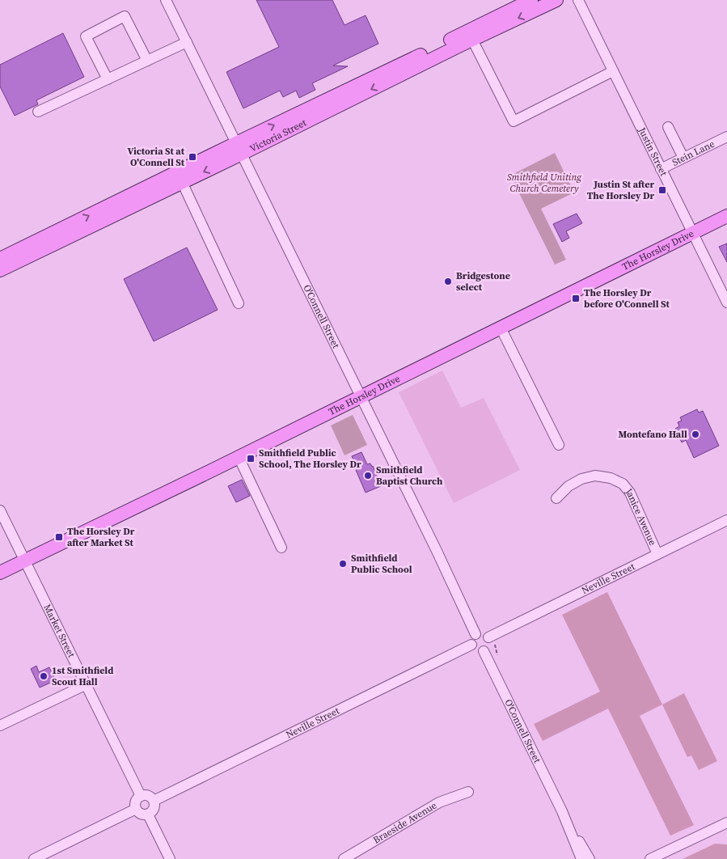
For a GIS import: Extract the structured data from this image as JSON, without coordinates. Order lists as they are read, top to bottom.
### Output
{
  "streets": {
    "main road": ["Victoria Street", "The Horsley Drive"],
    "street": [
      "Justin Street",
      "Stein Lane",
      "O'Connell Street",
      "Janice Avenue",
      "Neville Street",
      "Market Street",
      "Braeside Avenue"
    ]
  },
  "crossings": [
    ["Victoria Street", "O'Connell Street"],
    ["Justin Street", "Stein Lane"],
    ["Justin Street", "The Horsley Drive"],
    ["The Horsley Drive", "O'Connell Street"],
    ["The Horsley Drive", "Market Street"],
    ["O'Connell Street", "Neville Street"],
    ["Janice Avenue", "Neville Street"],
    ["Neville Street", "Market Street"]
  ],
  "parks": ["Smithfield Uniting Church Cemetery"],
  "places": {
    "transit": [
      "Victoria St at O'Connell St",
      "Justin St after The Horsley Dr",
      "The Horsley Dr before O'Connell St",
      "Smithfield Public School, The Horsley Dr",
      "The Horsley Dr after Market St"
    ],
    "other": [
      "Bridgestone select",
      "Montefano Hall",
      "Smithfield Baptist Church",
      "Smithfield Public School",
      "1st Smithfield Scout Hall"
    ]
  }
}
